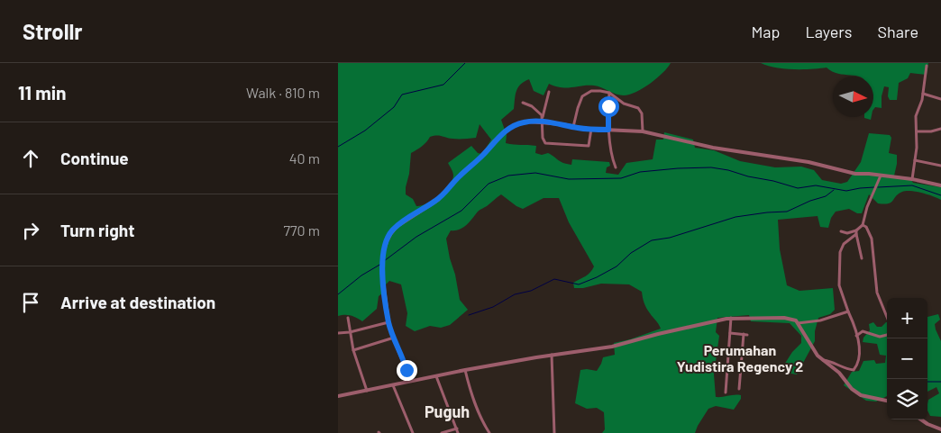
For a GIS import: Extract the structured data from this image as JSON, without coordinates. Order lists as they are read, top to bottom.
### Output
{
  "districts": ["Perumahan Yudistira Regency 2", "Puguh"],
  "north": "right",
  "page": {
    "header": "Strollr",
    "nav": ["Map", "Layers", "Share"],
    "heading": ["11 min", "Walk · 810 m"],
    "list": [
      ["Continue", "40 m"],
      ["Turn right", "770 m"],
      "Arrive at destination"
    ],
    "map_buttons": ["+", "−"]
  }
}
